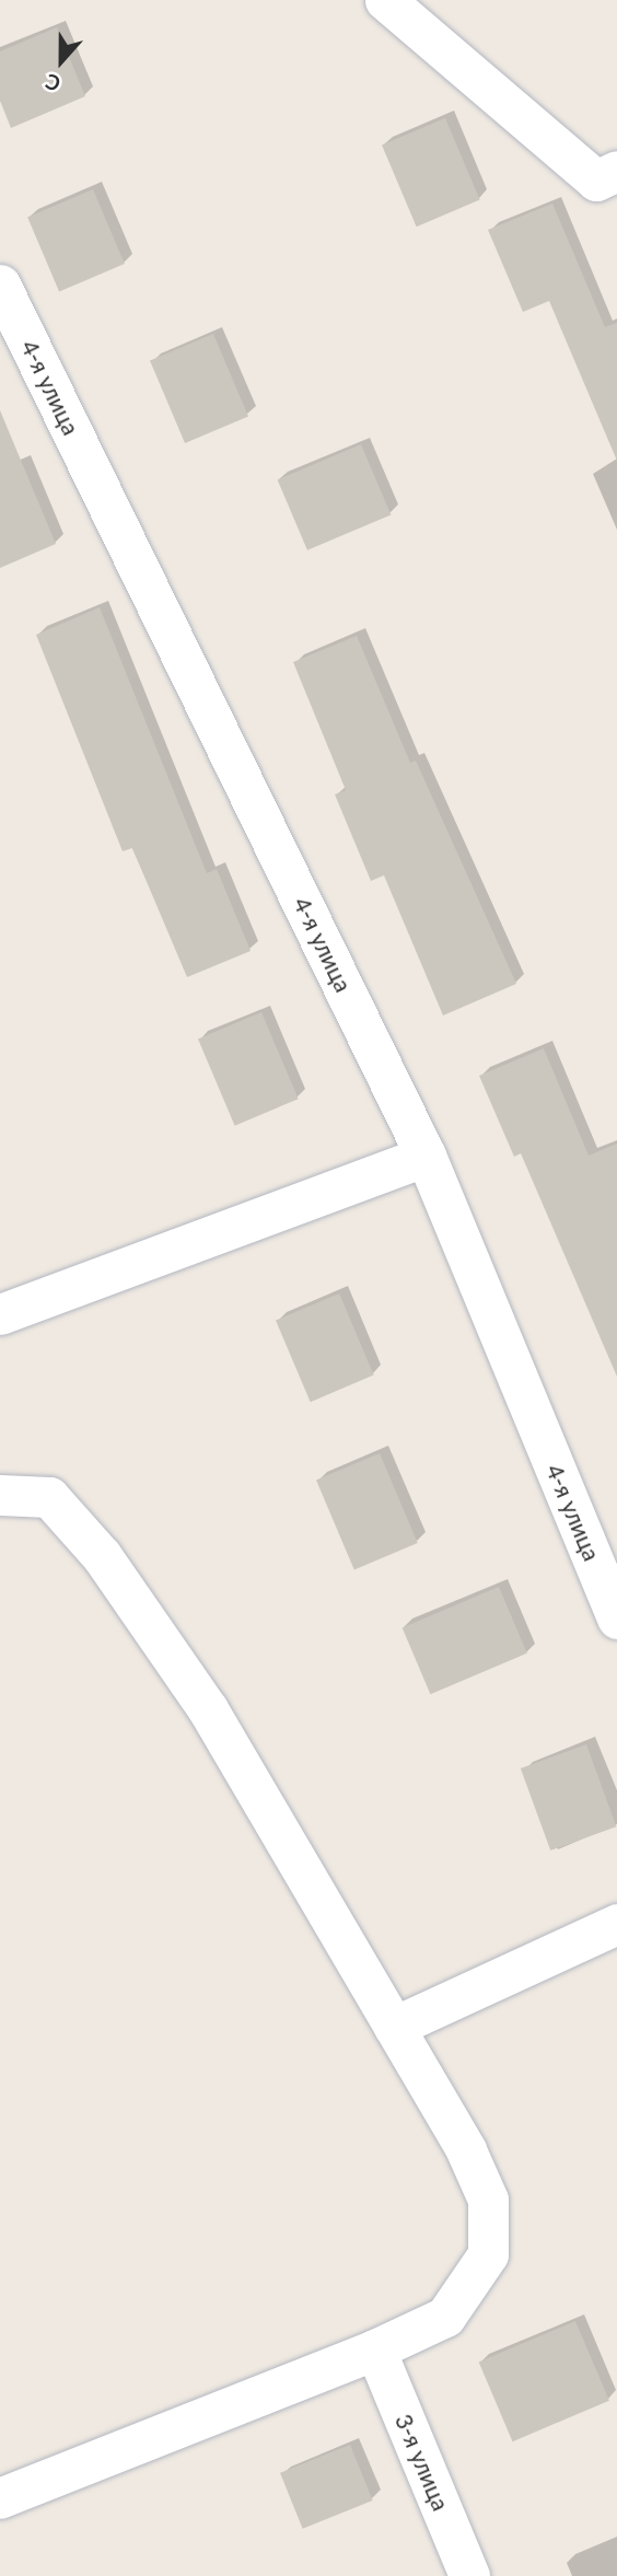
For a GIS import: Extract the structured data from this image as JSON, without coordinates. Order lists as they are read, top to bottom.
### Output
{
  "streets": {
    "street": ["4-я улица", "3-я улица"]
  },
  "north": "bottom"
}
